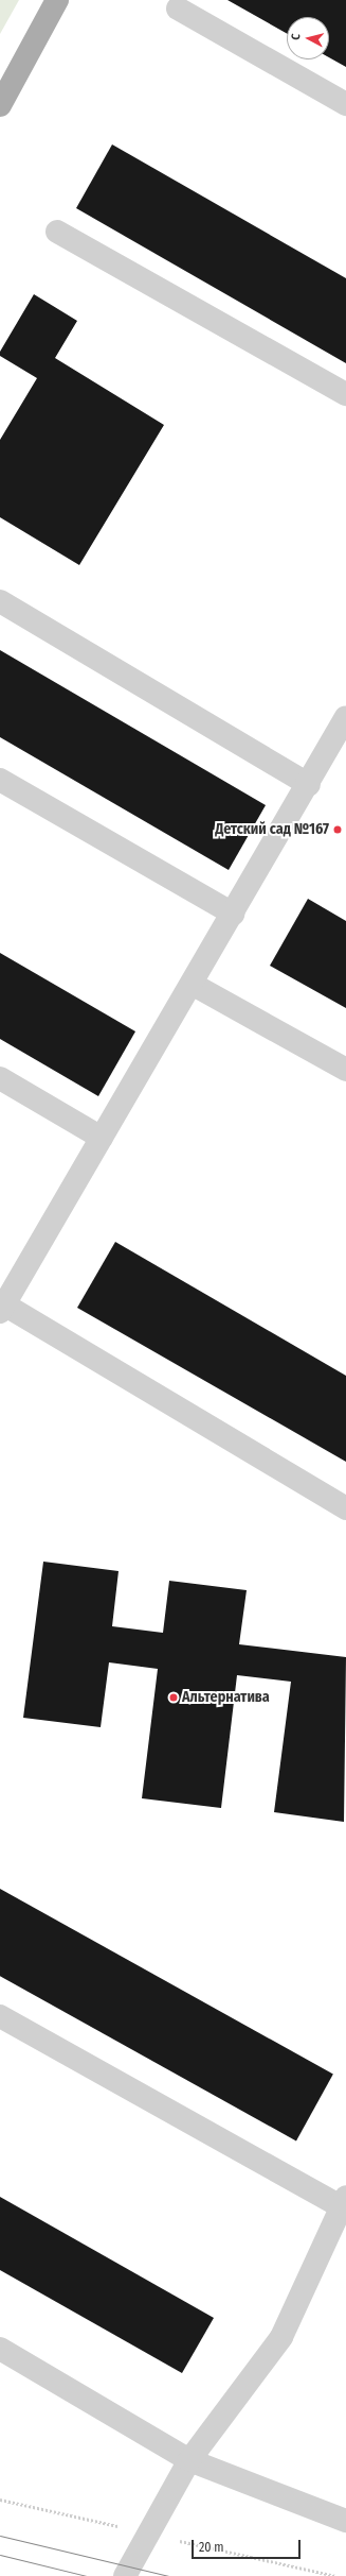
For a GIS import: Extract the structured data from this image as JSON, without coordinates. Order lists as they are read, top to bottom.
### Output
{
  "places": ["Детский сад №167", "Альтернатива"],
  "scale_bar": "20 m",
  "north": "left"
}
